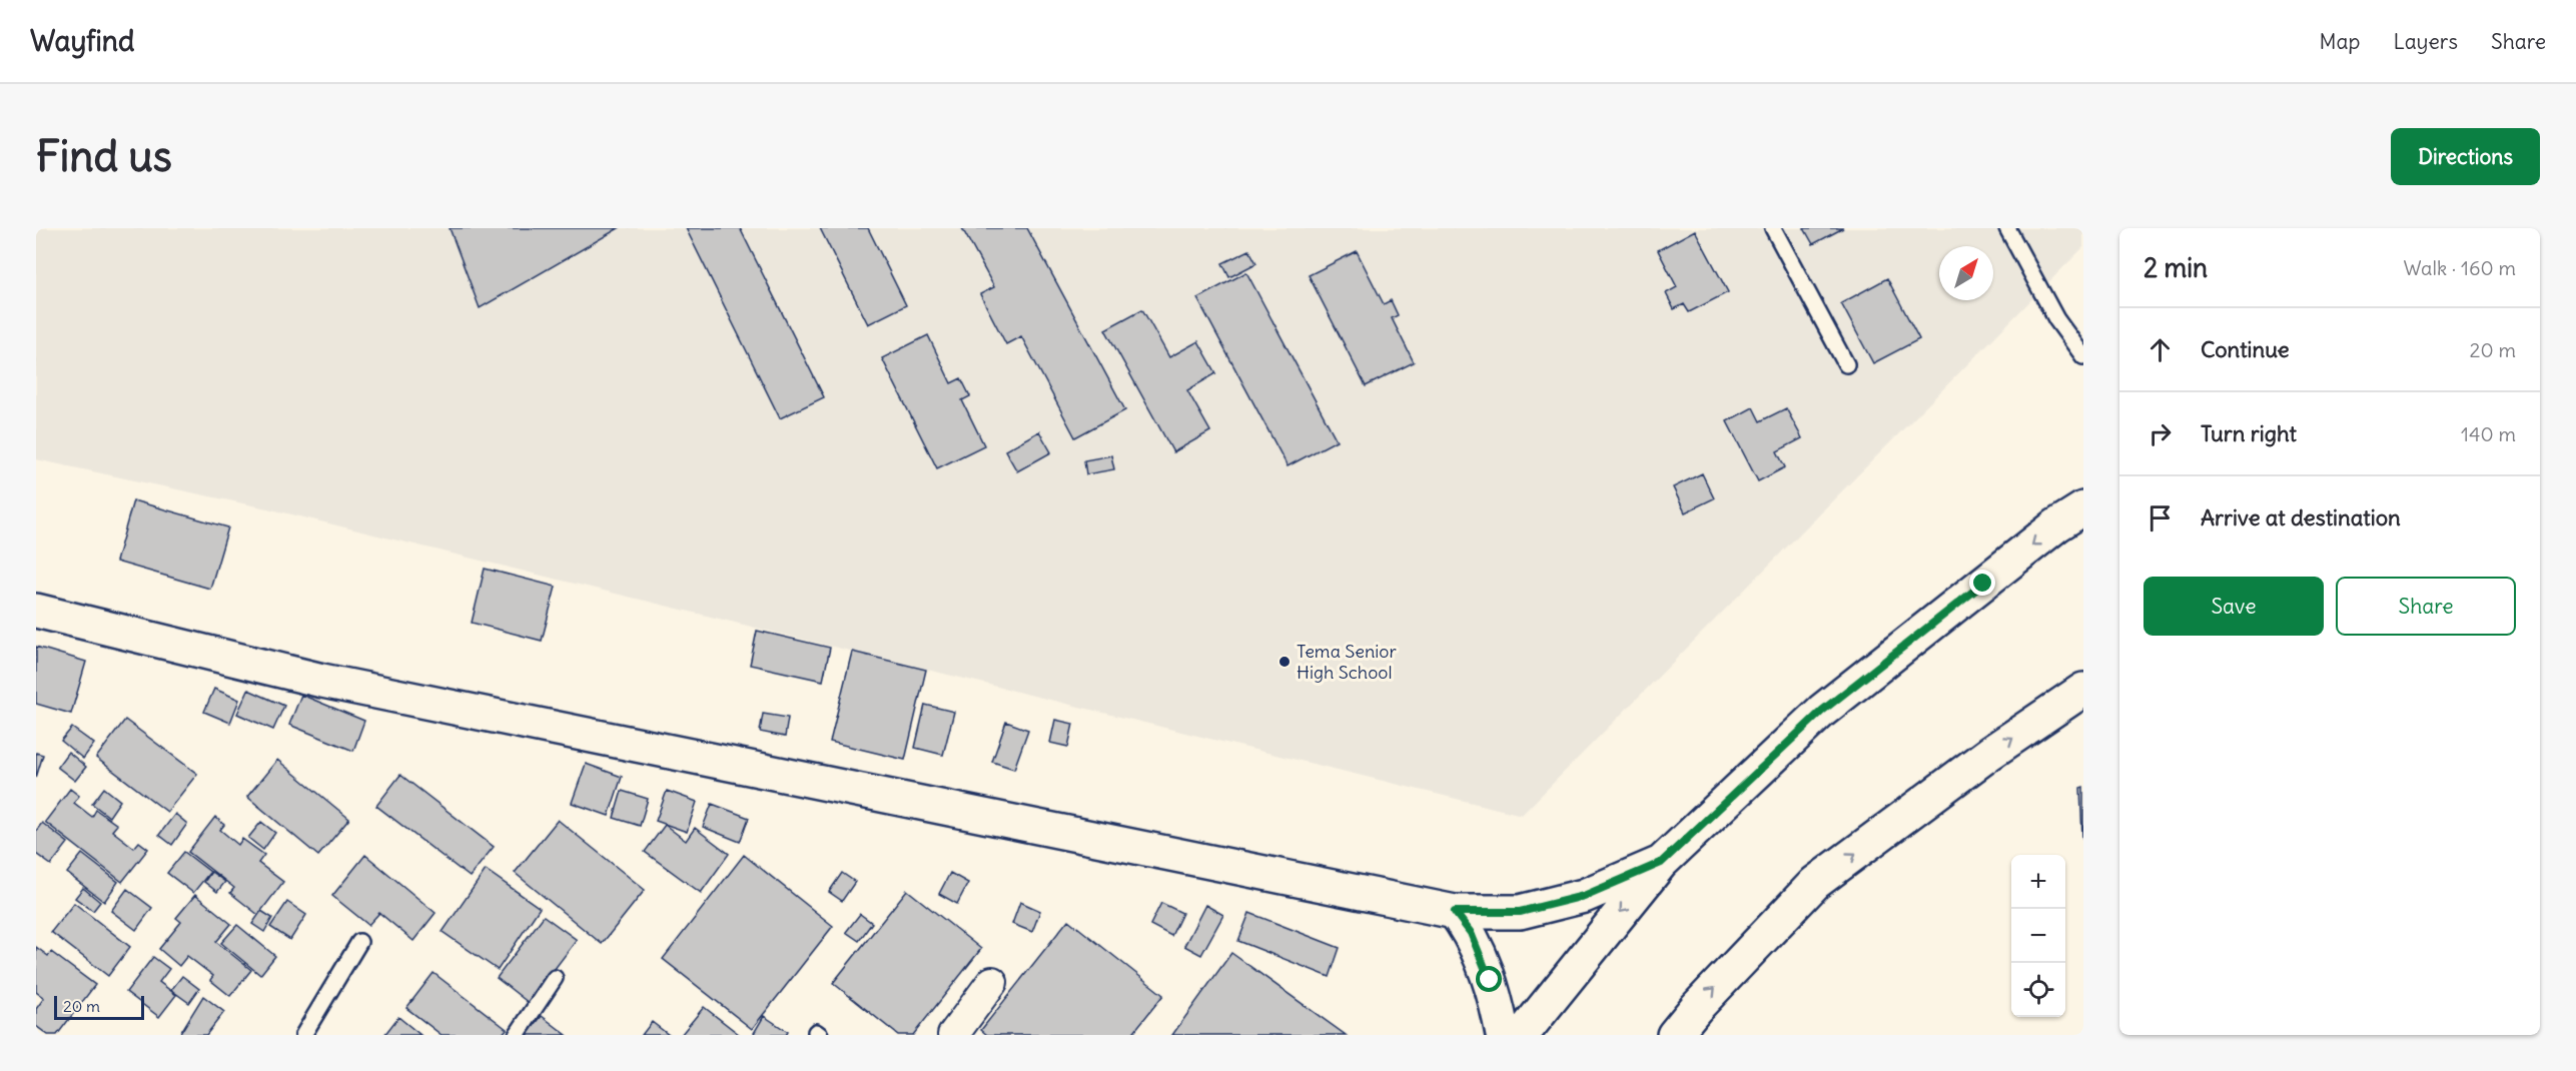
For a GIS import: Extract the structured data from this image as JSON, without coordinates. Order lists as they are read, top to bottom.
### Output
{
  "places": ["Tema Senior High School"],
  "scale_bar": "20 m",
  "north": "top right",
  "page": {
    "header": "Wayfind",
    "nav": ["Map", "Layers", "Share"],
    "buttons": [
      "Directions",
      ["Save", "Share"]
    ],
    "title": "Find us",
    "heading": ["2 min", "Walk · 160 m"],
    "list": [
      ["Continue", "20 m"],
      ["Turn right", "140 m"],
      "Arrive at destination"
    ],
    "map_buttons": ["+", "−"],
    "scale": "20 m"
  }
}
